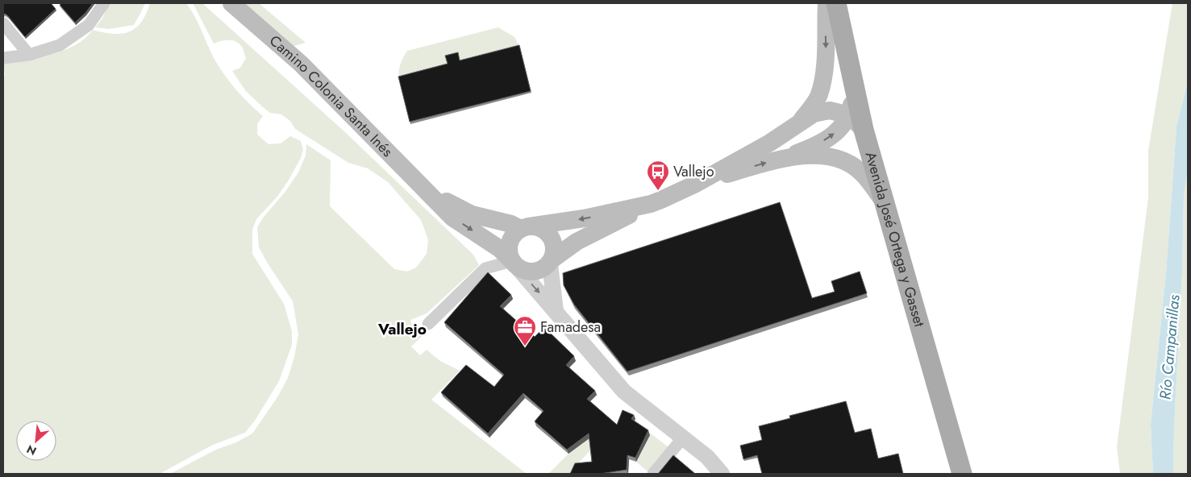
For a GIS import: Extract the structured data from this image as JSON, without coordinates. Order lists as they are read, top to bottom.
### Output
{
  "streets": {
    "main road": ["Camino Colonia Santa Inés", "Avenida José Ortega y Gasset"]
  },
  "crossings": [
    ["Camino Colonia Santa Inés", "Avenida José Ortega y Gasset"]
  ],
  "districts": ["Vallejo"],
  "water": ["Río Campanillas"],
  "places": {
    "bus stop": ["Vallejo"],
    "office": ["Famadesa"]
  },
  "north": "bottom left"
}
